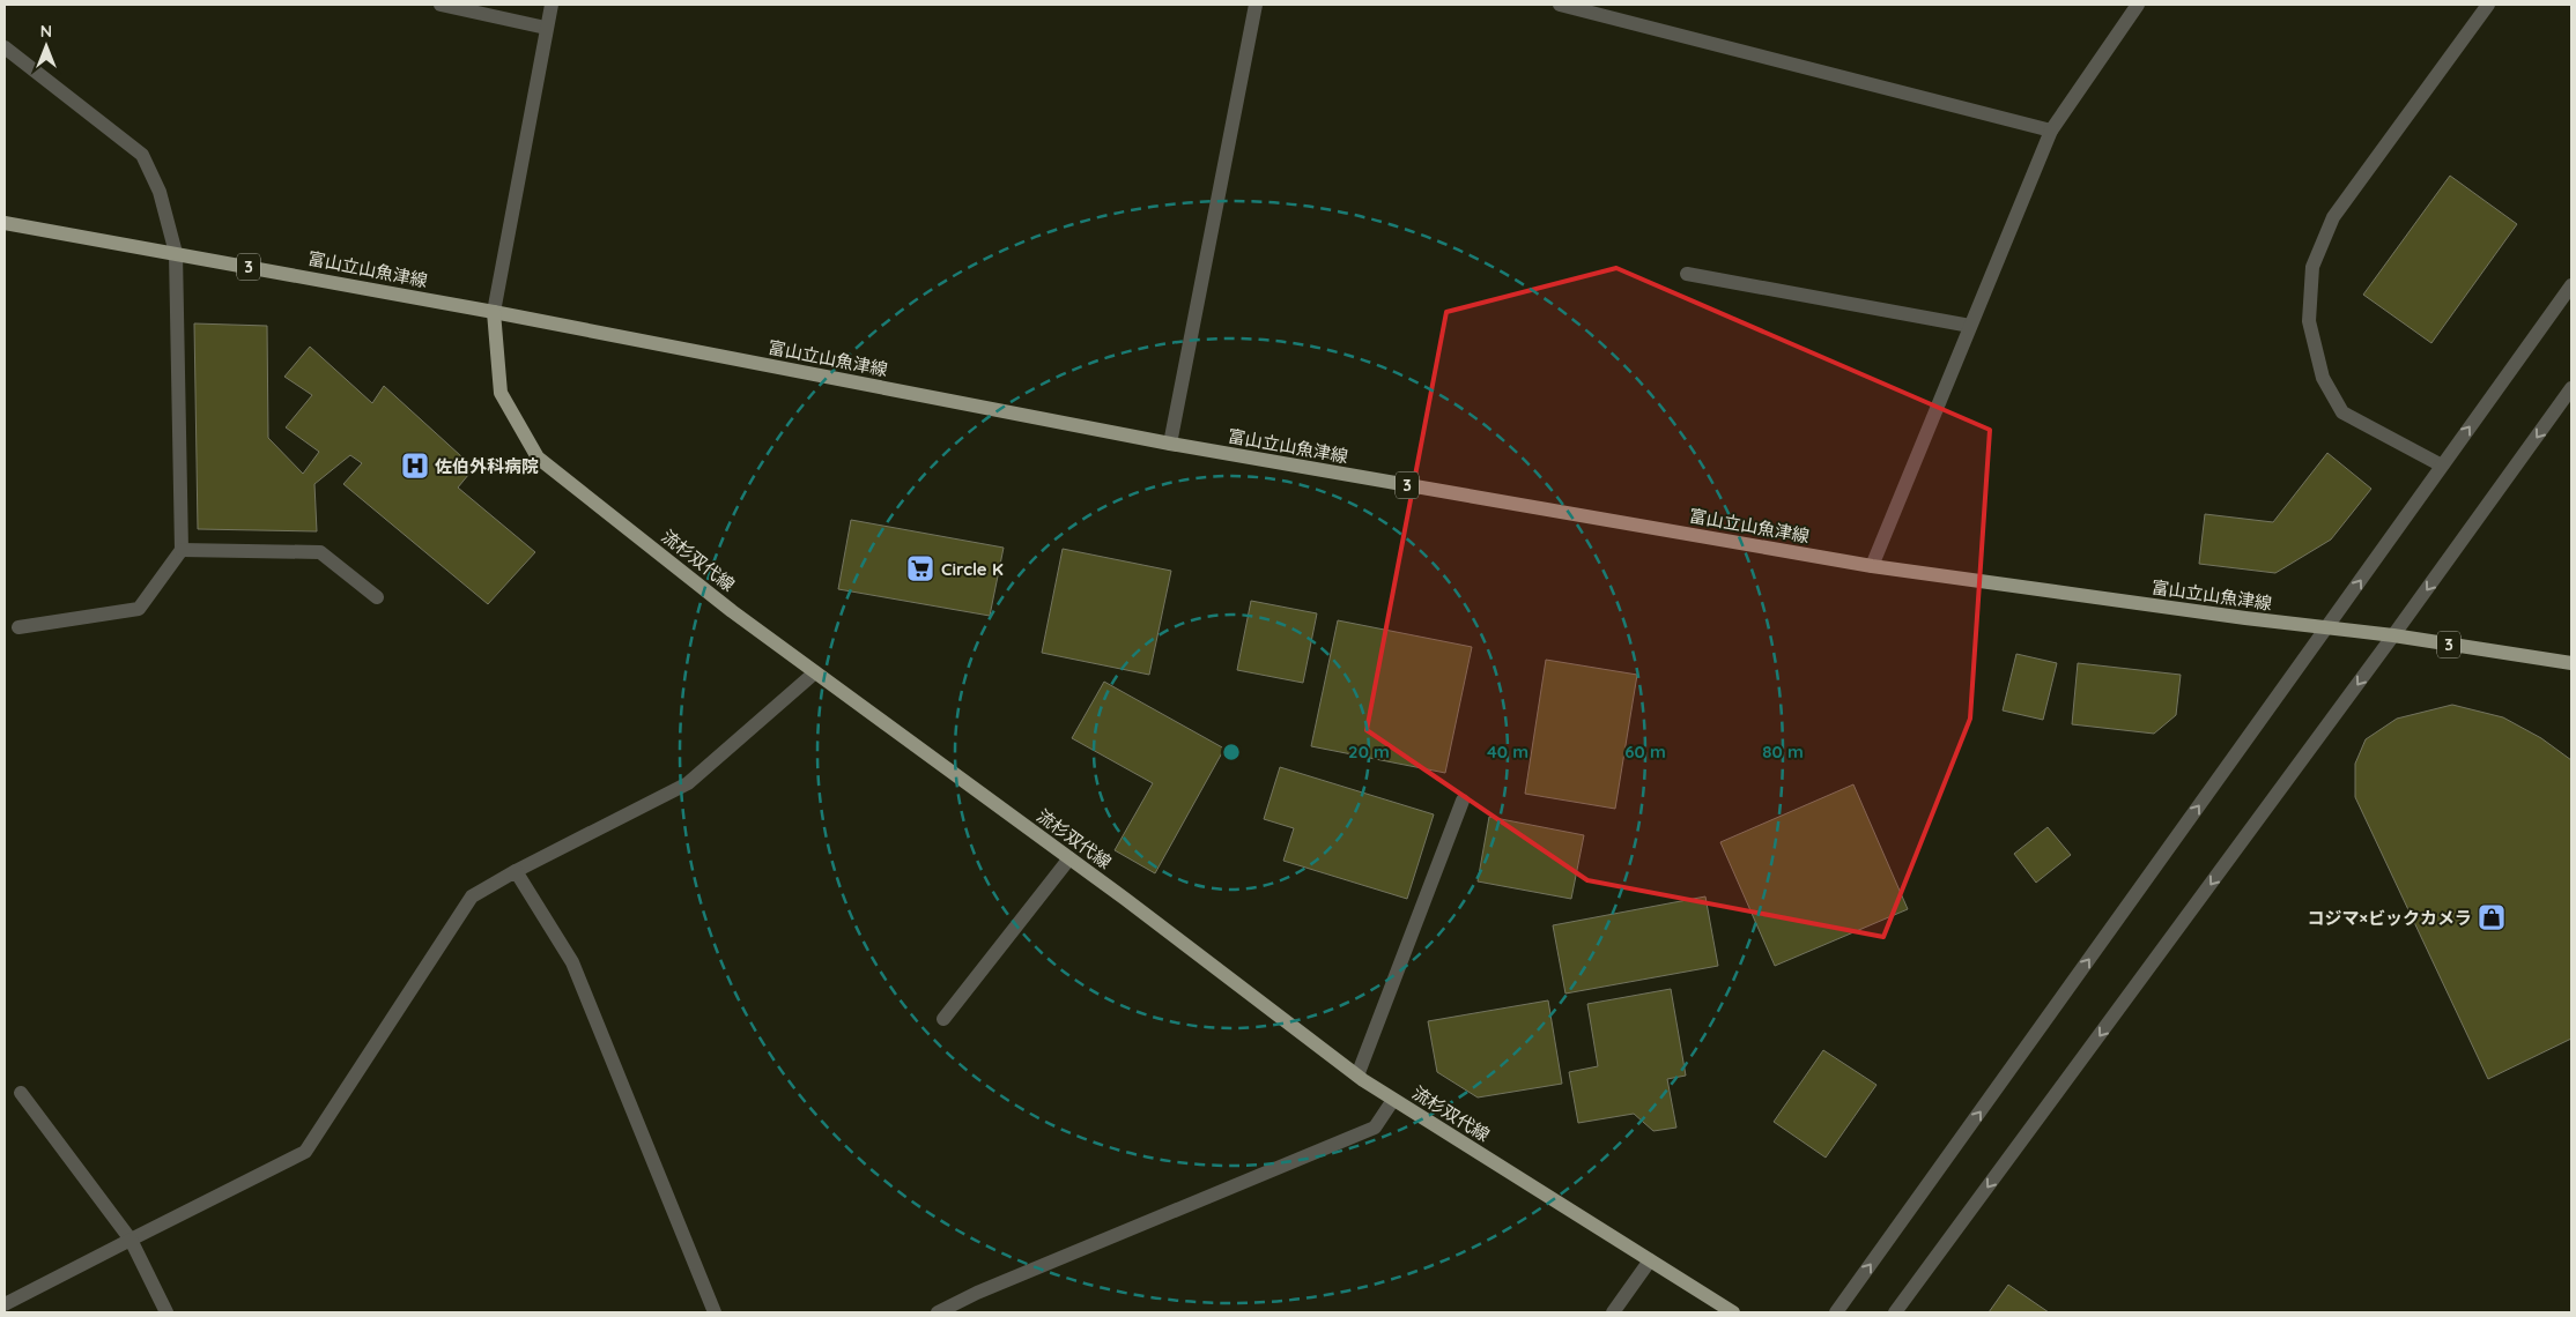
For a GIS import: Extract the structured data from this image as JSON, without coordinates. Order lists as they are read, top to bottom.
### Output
{
  "streets": {
    "main road": ["3", "富山立山魚津線", "流杉双代線"]
  },
  "crossings": [
    ["富山立山魚津線", "流杉双代線"]
  ],
  "places": {
    "hospital": ["佐伯外科病院"],
    "supermarket": ["Circle K"],
    "shop": ["コジマ×ビックカメラ"]
  },
  "north": "top",
  "rings": [
    "20 m",
    "40 m",
    "60 m",
    "80 m"
  ]
}
